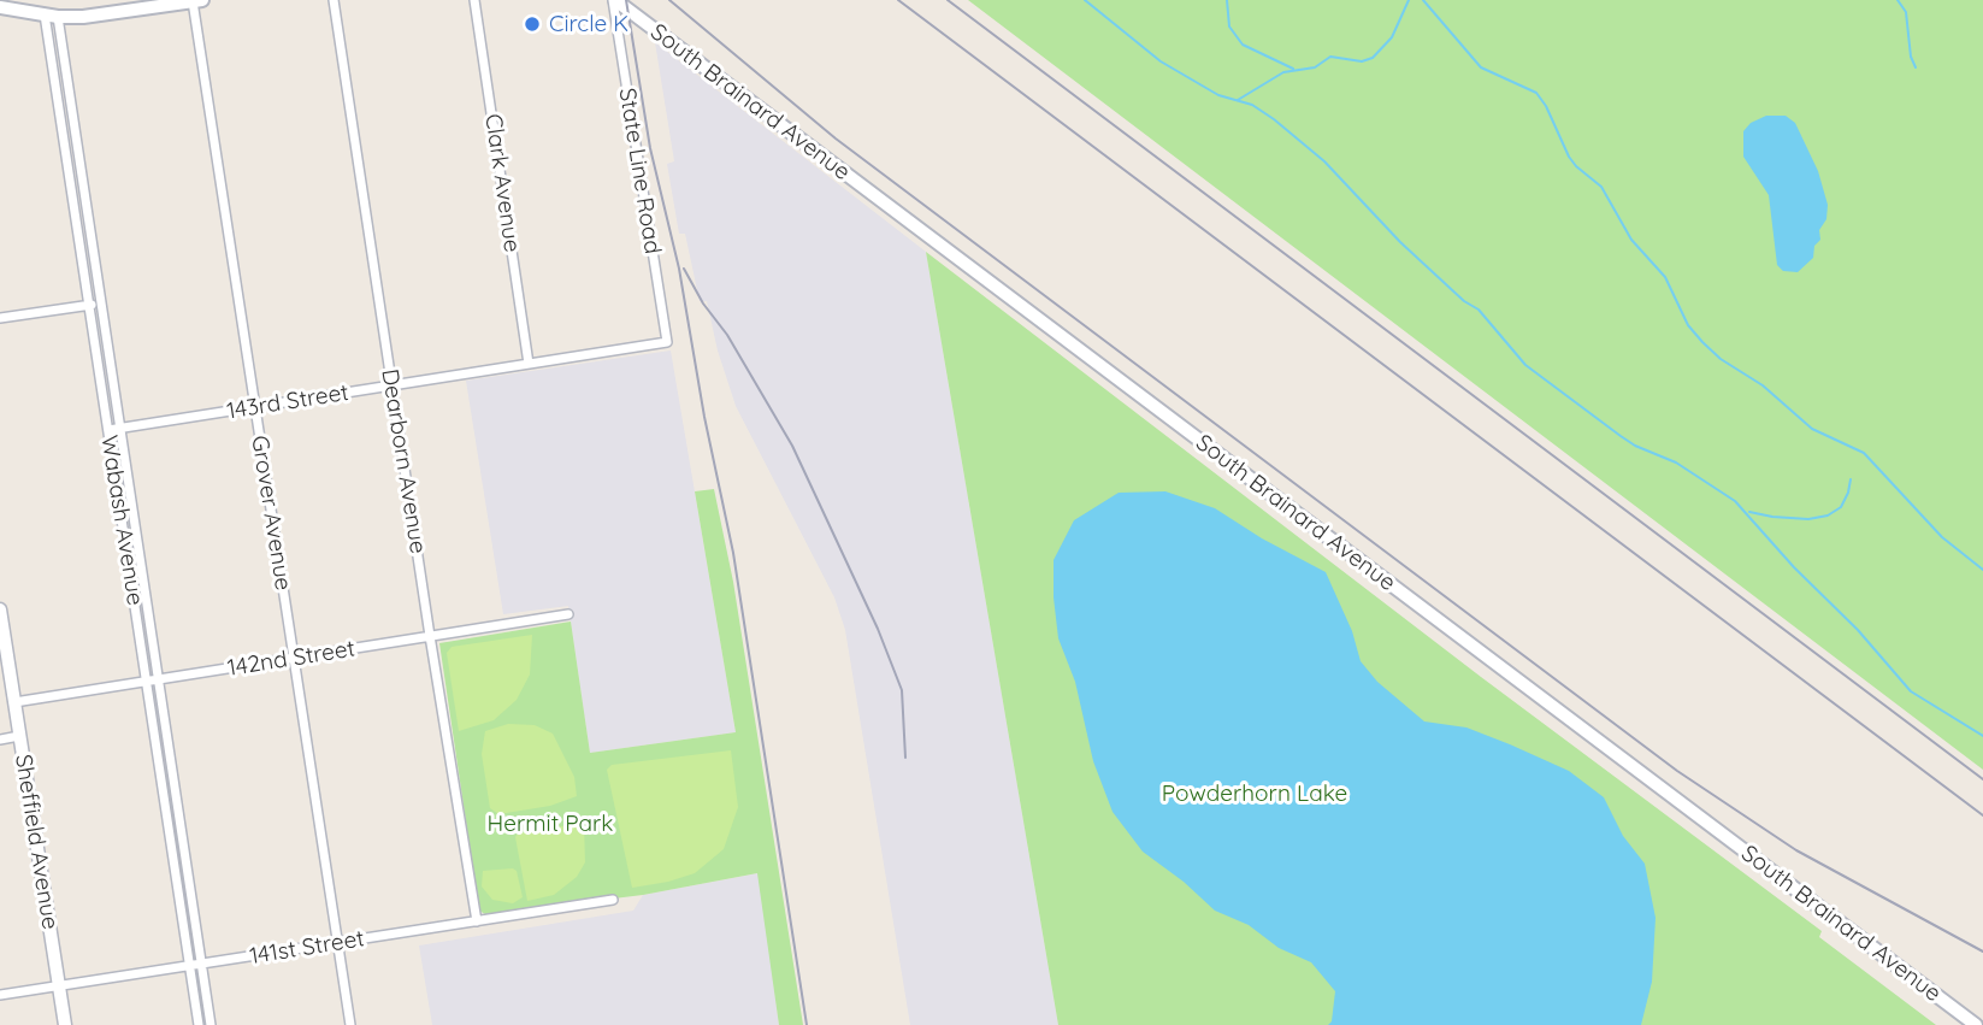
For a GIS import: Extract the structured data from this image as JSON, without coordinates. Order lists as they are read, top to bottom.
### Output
{
  "streets": {
    "main road": ["South Brainard Avenue"],
    "street": [
      "State Line Road",
      "Clark Avenue",
      "143rd Street",
      "Dearborn Avenue",
      "Grover Avenue",
      "Wabash Avenue",
      "142nd Street",
      "Sheffield Avenue",
      "141st Street"
    ]
  },
  "crossings": [
    ["South Brainard Avenue", "State Line Road"],
    ["State Line Road", "143rd Street"],
    ["Clark Avenue", "143rd Street"],
    ["143rd Street", "Dearborn Avenue"],
    ["143rd Street", "Grover Avenue"],
    ["143rd Street", "Wabash Avenue"],
    ["Dearborn Avenue", "142nd Street"],
    ["Dearborn Avenue", "141st Street"],
    ["Grover Avenue", "142nd Street"],
    ["Grover Avenue", "141st Street"],
    ["Wabash Avenue", "142nd Street"],
    ["Wabash Avenue", "141st Street"],
    ["142nd Street", "Sheffield Avenue"],
    ["Sheffield Avenue", "141st Street"]
  ],
  "parks": ["Powderhorn Lake", "Hermit Park"],
  "places": ["Circle K"]
}
